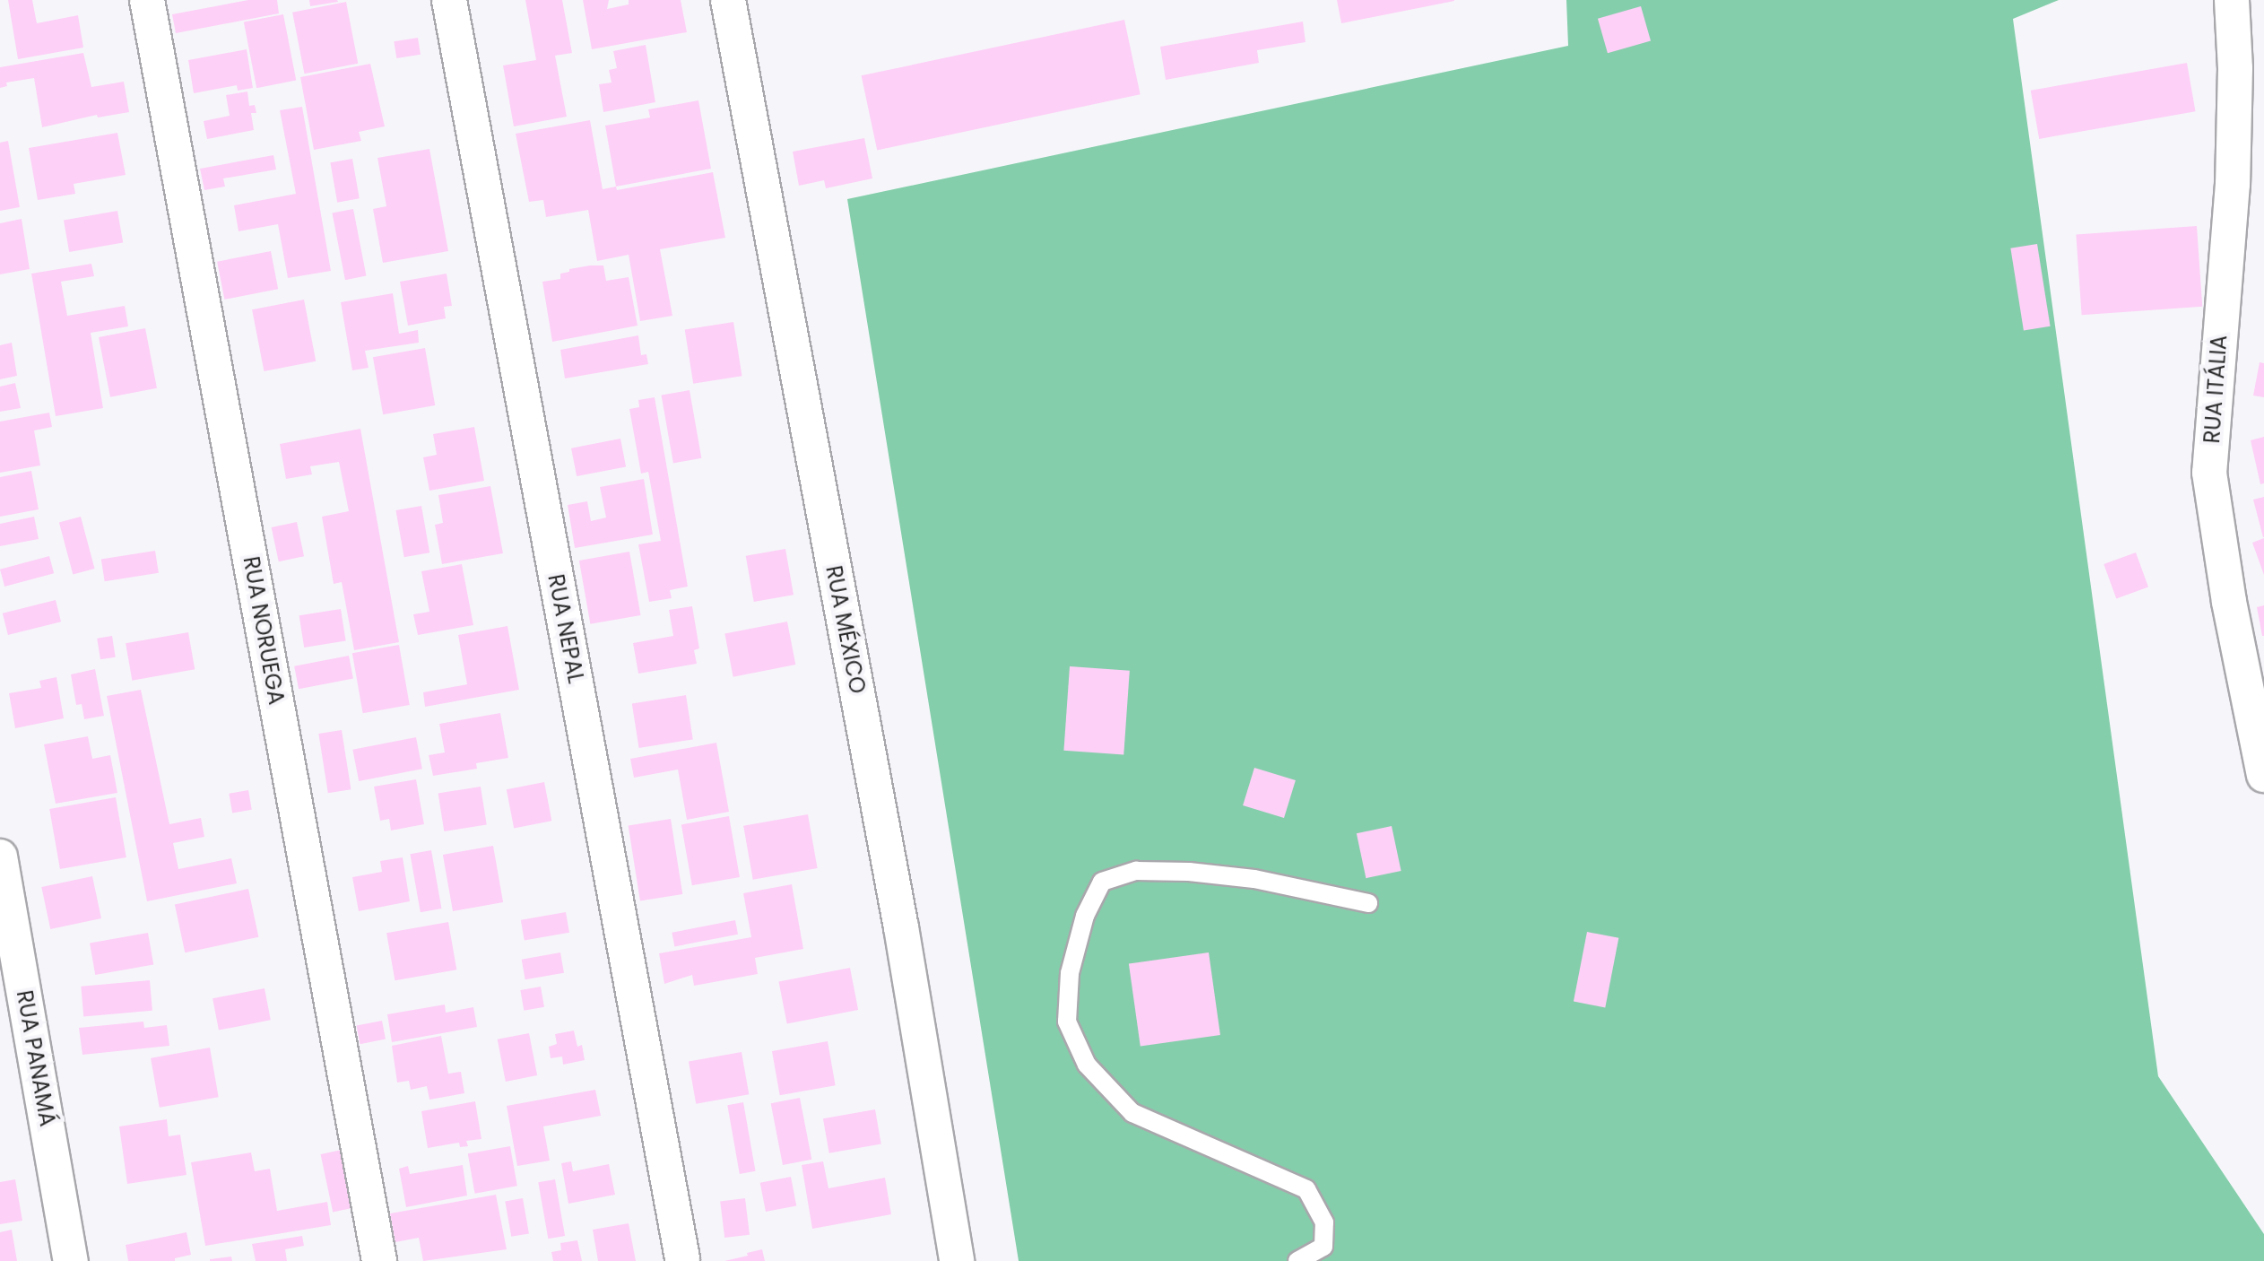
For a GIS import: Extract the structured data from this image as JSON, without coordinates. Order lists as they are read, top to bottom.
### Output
{
  "streets": {
    "street": [
      "RUA ITÁLIA",
      "RUA NEPAL",
      "RUA MÉXICO",
      "RUA NORUEGA",
      "RUA PANAMÁ"
    ]
  }
}
